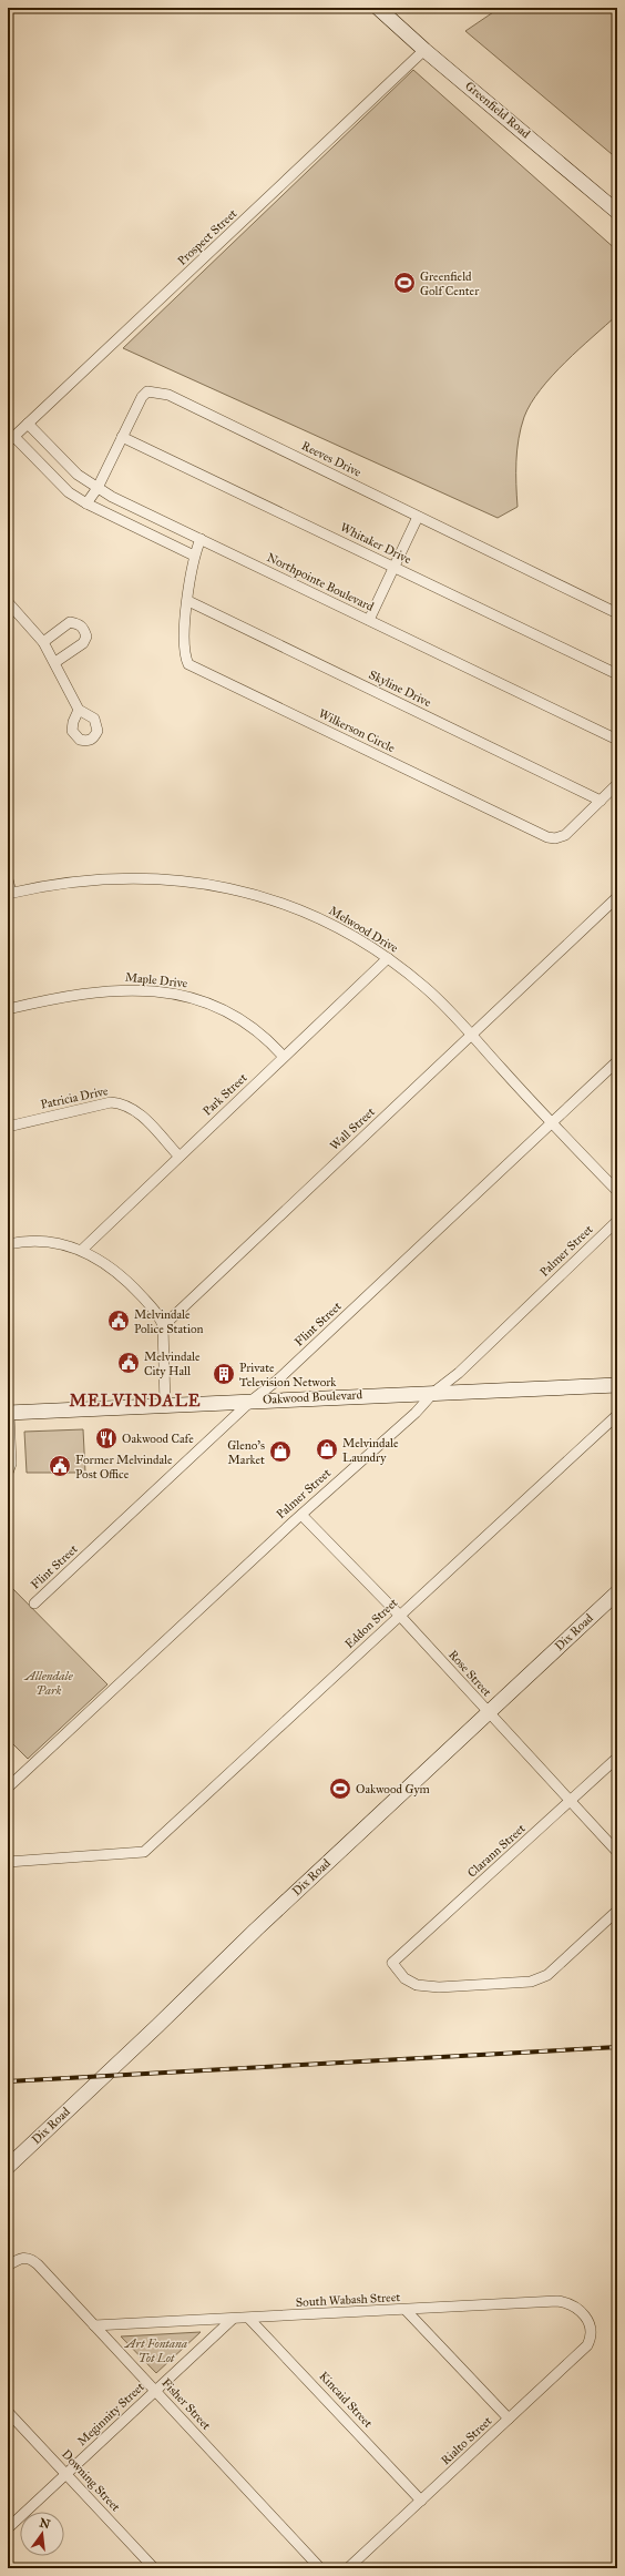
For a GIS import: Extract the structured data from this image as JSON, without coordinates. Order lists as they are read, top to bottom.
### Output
{
  "streets": {
    "main road": ["Greenfield Road", "Oakwood Boulevard", "Dix Road"],
    "street": [
      "Prospect Street",
      "Reeves Drive",
      "Whitaker Drive",
      "Northpointe Boulevard",
      "Skyline Drive",
      "Wilkerson Circle",
      "Melwood Drive",
      "Maple Drive",
      "Park Street",
      "Patricia Drive",
      "Wall Street",
      "Palmer Street",
      "Flint Street",
      "Eddon Street",
      "Rose Street",
      "Clarann Street",
      "South Wabash Street",
      "Kincaid Street",
      "Fisher Street",
      "Meginnity Street",
      "Rialto Street",
      "Downing Street"
    ]
  },
  "crossings": [
    ["Greenfield Road", "Prospect Street"],
    ["Prospect Street", "Northpointe Boulevard"],
    ["Reeves Drive", "Whitaker Drive"],
    ["Reeves Drive", "Northpointe Boulevard"],
    ["Northpointe Boulevard", "Wilkerson Circle"],
    ["Skyline Drive", "Wilkerson Circle"],
    ["Melwood Drive", "Park Street"],
    ["Melwood Drive", "Wall Street"],
    ["Melwood Drive", "Flint Street"],
    ["Maple Drive", "Park Street"],
    ["Park Street", "Patricia Drive"],
    ["Palmer Street", "Oakwood Boulevard"],
    ["Palmer Street", "Rose Street"],
    ["Flint Street", "Oakwood Boulevard"],
    ["Eddon Street", "Rose Street"],
    ["Dix Road", "Rose Street"],
    ["Rose Street", "Clarann Street"],
    ["South Wabash Street", "Kincaid Street"],
    ["South Wabash Street", "Fisher Street"],
    ["South Wabash Street", "Meginnity Street"],
    ["South Wabash Street", "Rialto Street"],
    ["Kincaid Street", "Rialto Street"],
    ["Fisher Street", "Meginnity Street"],
    ["Meginnity Street", "Downing Street"]
  ],
  "districts": ["MELVINDALE"],
  "parks": ["Allendale Park", "Art Fontana Tot Lot"],
  "places": {
    "sports": ["Greenfield Golf Center", "Oakwood Gym"],
    "public building": ["Melvindale Police Station", "Melvindale City Hall", "Former Melvindale Post Office"],
    "building": ["Private Television Network"],
    "restaurant": ["Oakwood Cafe"],
    "shop": ["Melvindale Laundry", "Gleno's Market"]
  },
  "north": "top"
}
